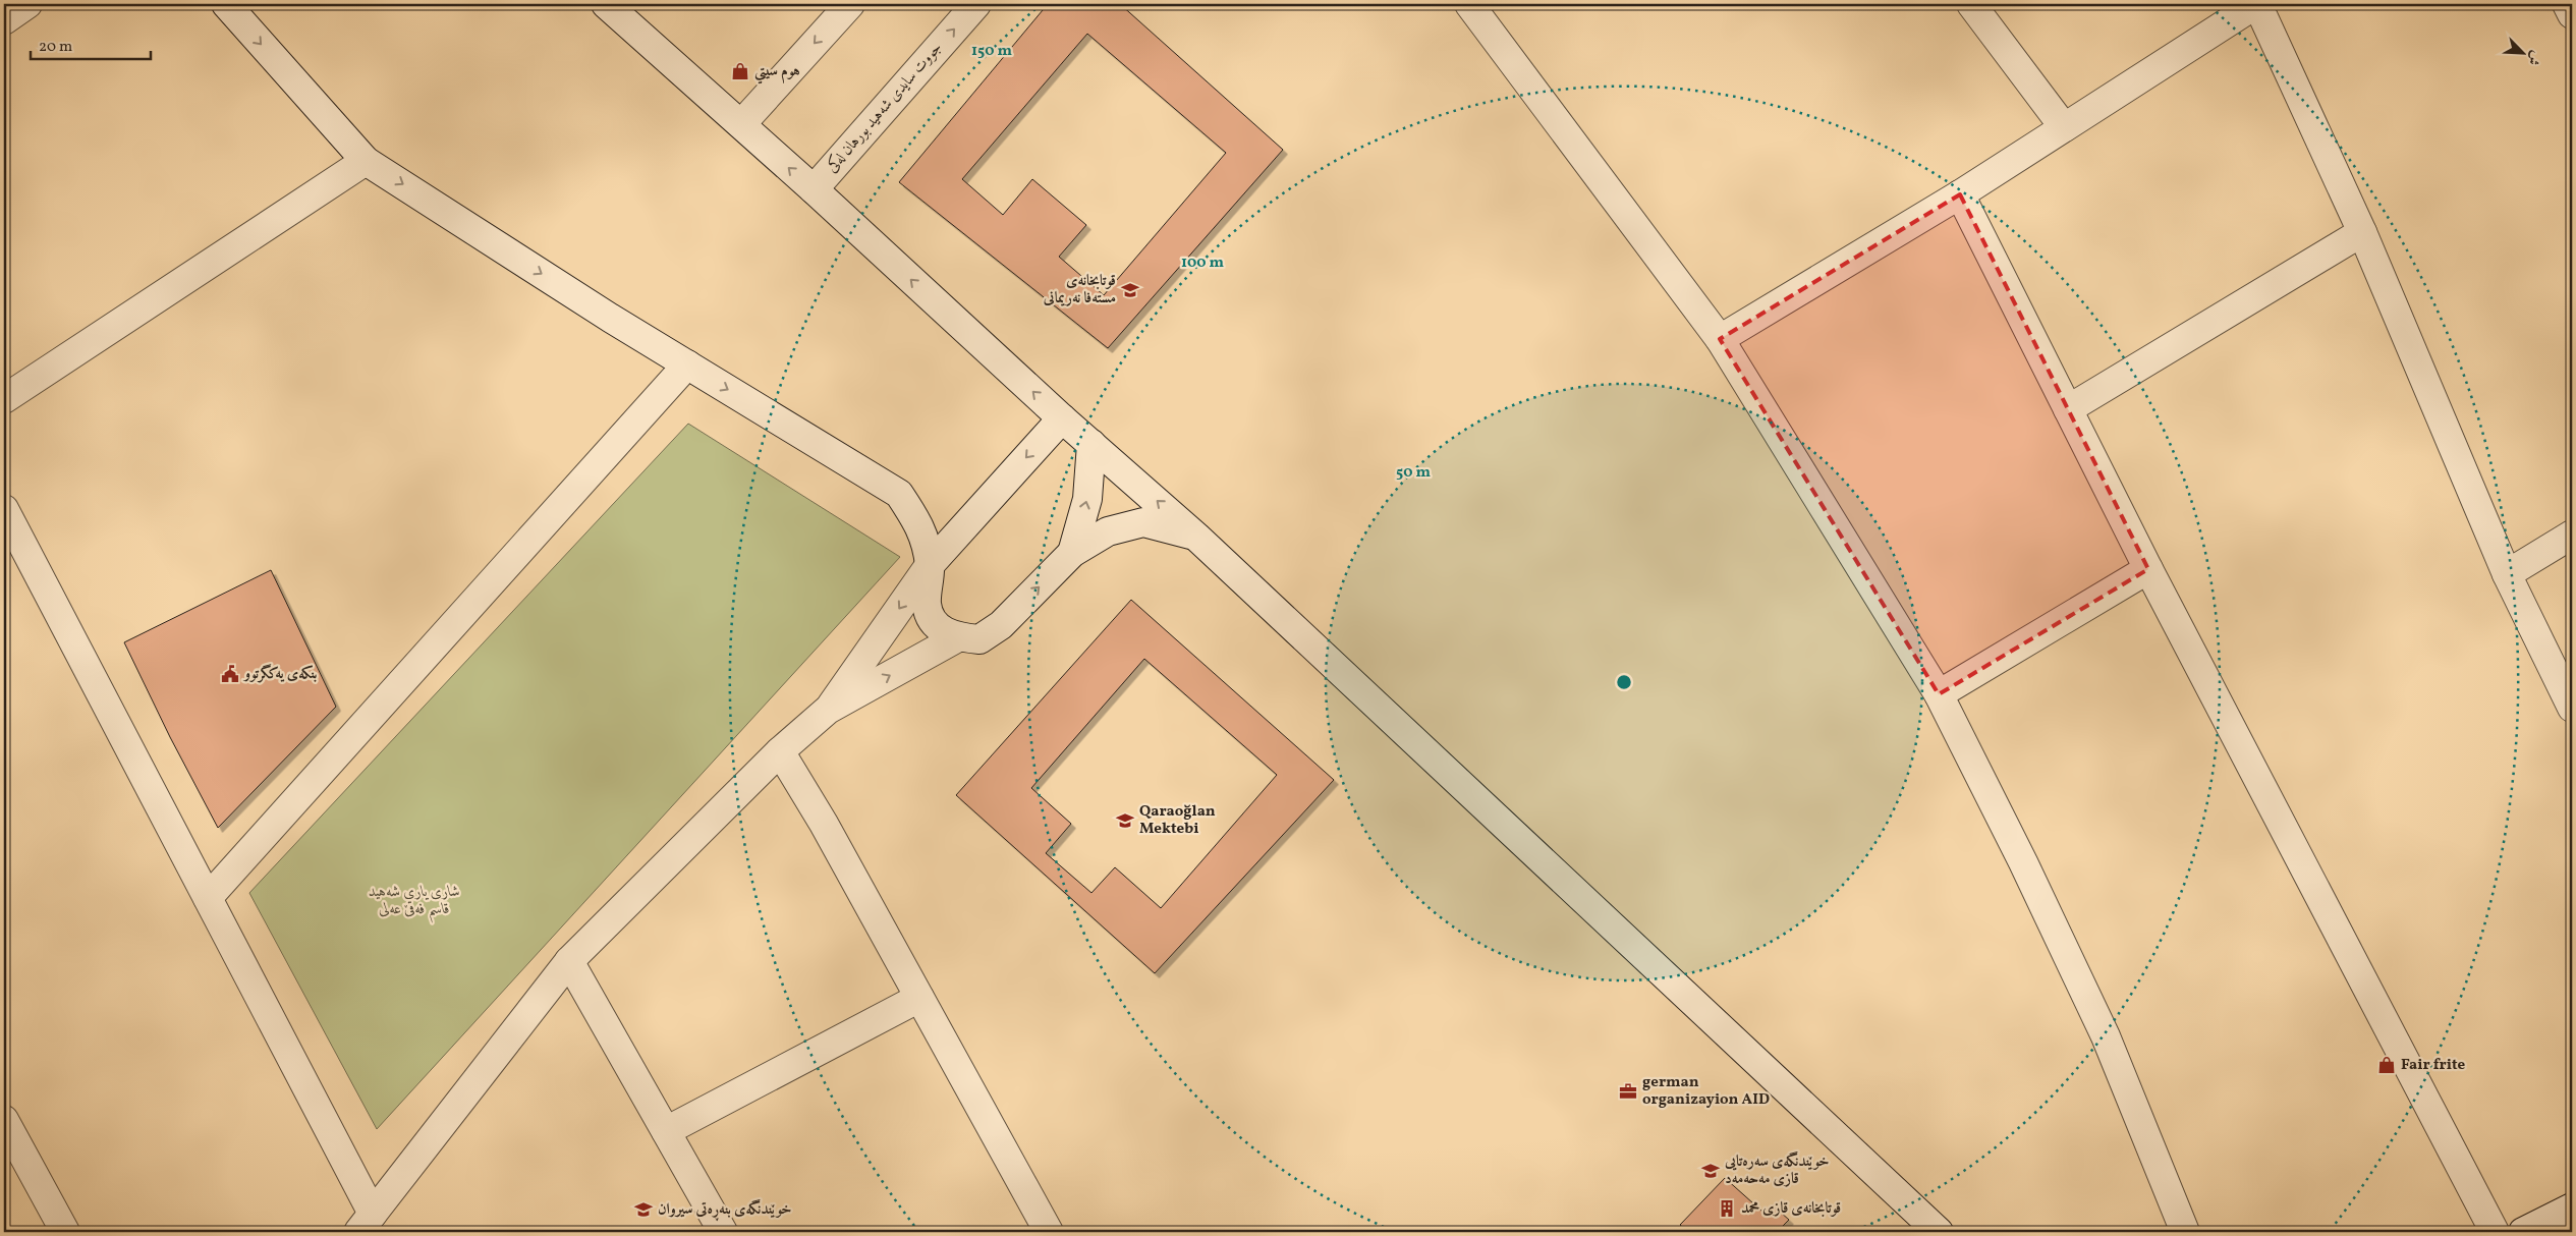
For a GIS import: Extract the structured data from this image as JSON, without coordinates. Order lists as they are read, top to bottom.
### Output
{
  "streets": {
    "street": ["جووت سایدی شەهید بورهان لەکی"]
  },
  "parks": ["شاری یاری شەهید قاسم فەقێ عەلی"],
  "places": {
    "shop": ["هوم سيتي", "Fair frite"],
    "school or university": [
      "قوتابخانەی مستەفا نەریمانی",
      "Qaraoğlan Mektebi",
      "خوێندنگەی سەرەتایی قازی مەحەمەد",
      "خوێندنگەی بنەڕەتی سیروان"
    ],
    "public building": ["بنکەی یەکگرتوو"],
    "office": ["german organizayion AID"],
    "building": ["قوتابخانەی قازی محمد"]
  },
  "scale_bar": "20 m",
  "north": "bottom right",
  "rings": ["150 m", "100 m", "50 m"]
}
